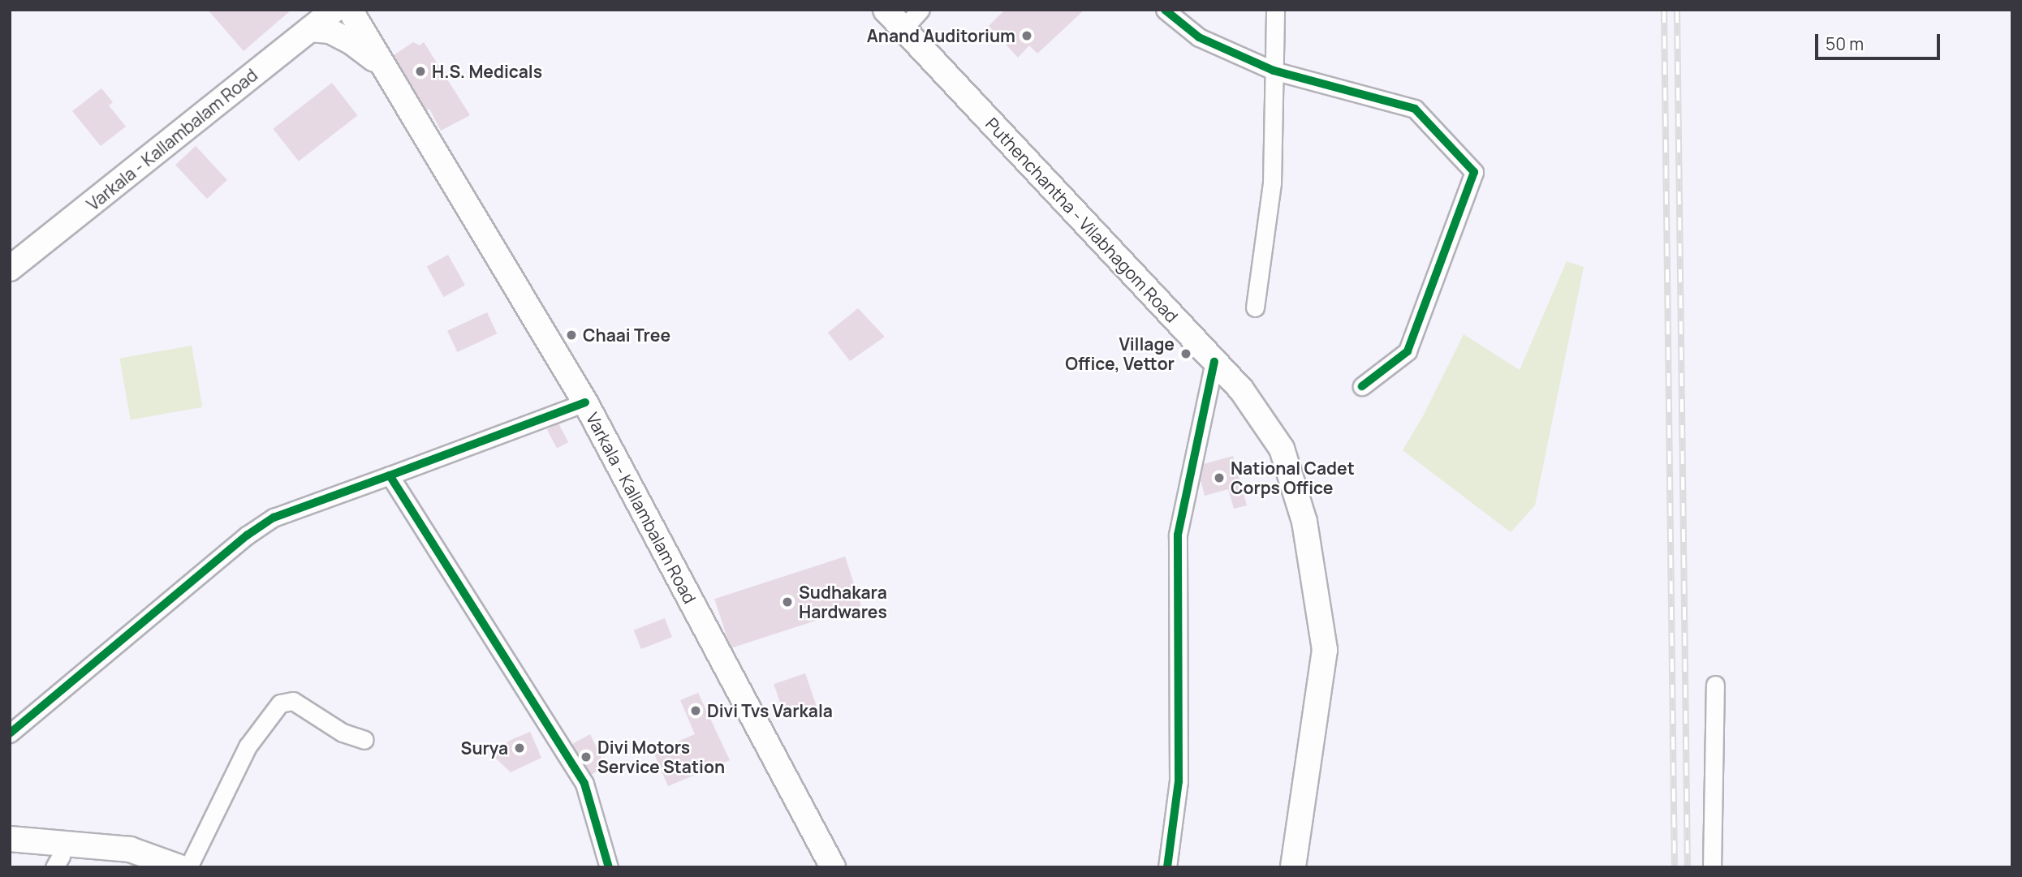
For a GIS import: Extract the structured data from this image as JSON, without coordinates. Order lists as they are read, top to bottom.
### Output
{
  "streets": {
    "main road": ["Varkala - Kallambalam Road", "Puthenchantha - Vilabhagom Road"]
  },
  "places": [
    "Anand Auditorium",
    "H.S. Medicals",
    "Chaai Tree",
    "Village Office, Vettor",
    "National Cadet Corps Office",
    "Sudhakara Hardwares",
    "Divi Tvs Varkala",
    "Surya",
    "Divi Motors Service Station"
  ],
  "scale_bar": "50 m"
}
